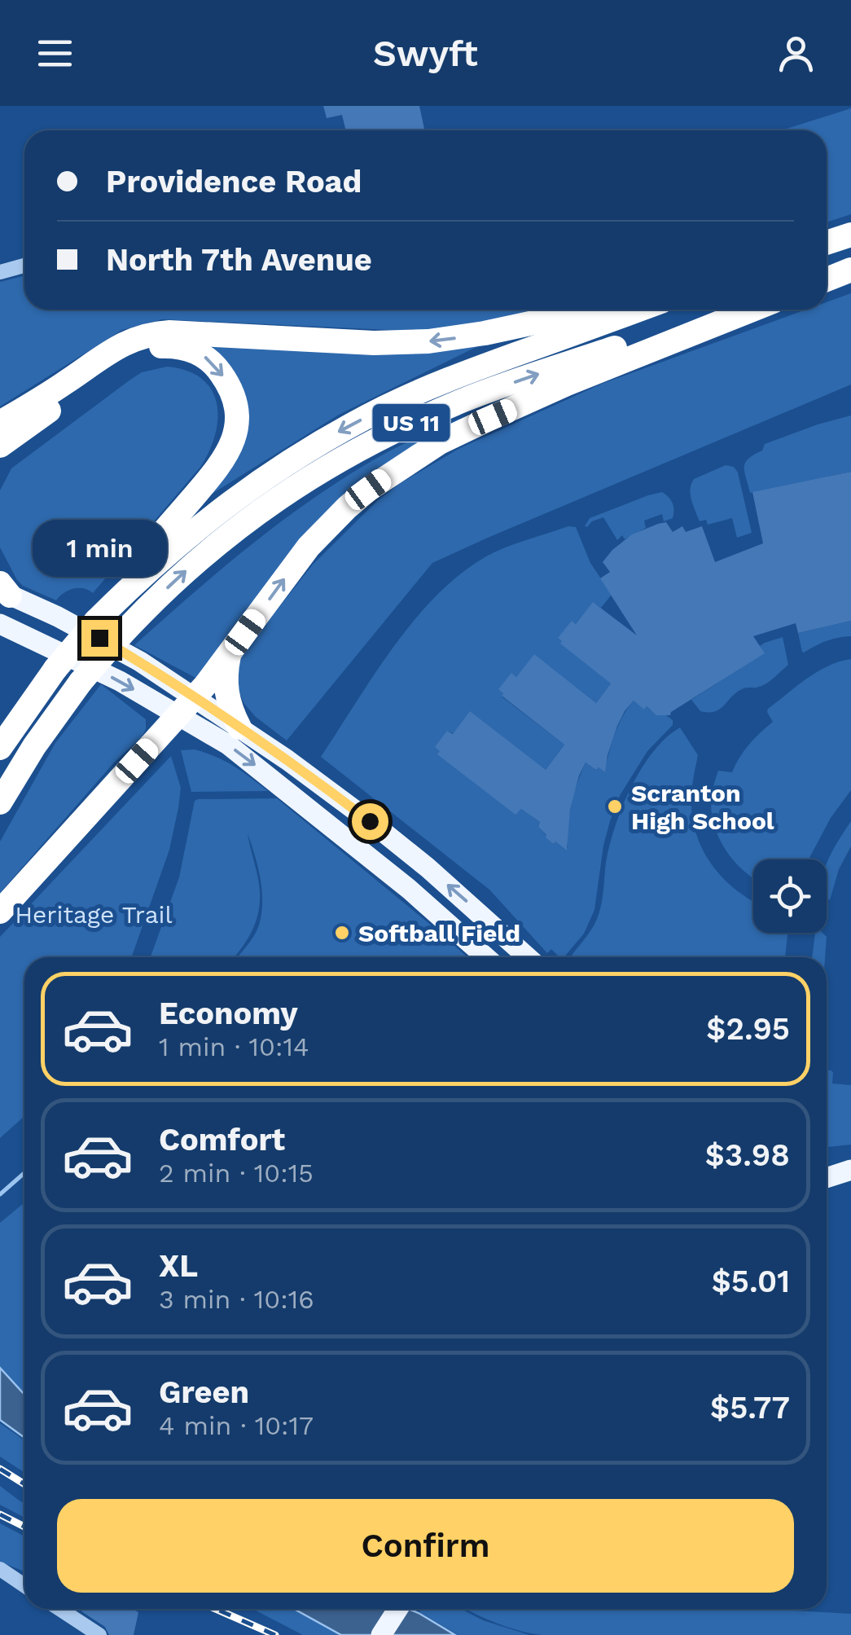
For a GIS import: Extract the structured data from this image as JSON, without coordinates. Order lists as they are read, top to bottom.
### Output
{
  "streets": {
    "highway": ["US 11"]
  },
  "parks": ["Heritage Trail"],
  "places": ["Scranton High School", "Softball Field"],
  "page": {
    "header": "Swyft",
    "banner": ["Providence Road", "North 7th Avenue"],
    "bubble": "1 min",
    "list": [
      {
        "name": "Economy",
        "note": "1 min · 10:14",
        "value": "$2.95"
      },
      {
        "name": "Comfort",
        "note": "2 min · 10:15",
        "value": "$3.98"
      },
      {
        "name": "XL",
        "note": "3 min · 10:16",
        "value": "$5.01"
      },
      {
        "name": "Green",
        "note": "4 min · 10:17",
        "value": "$5.77"
      }
    ],
    "buttons": "Confirm"
  }
}
